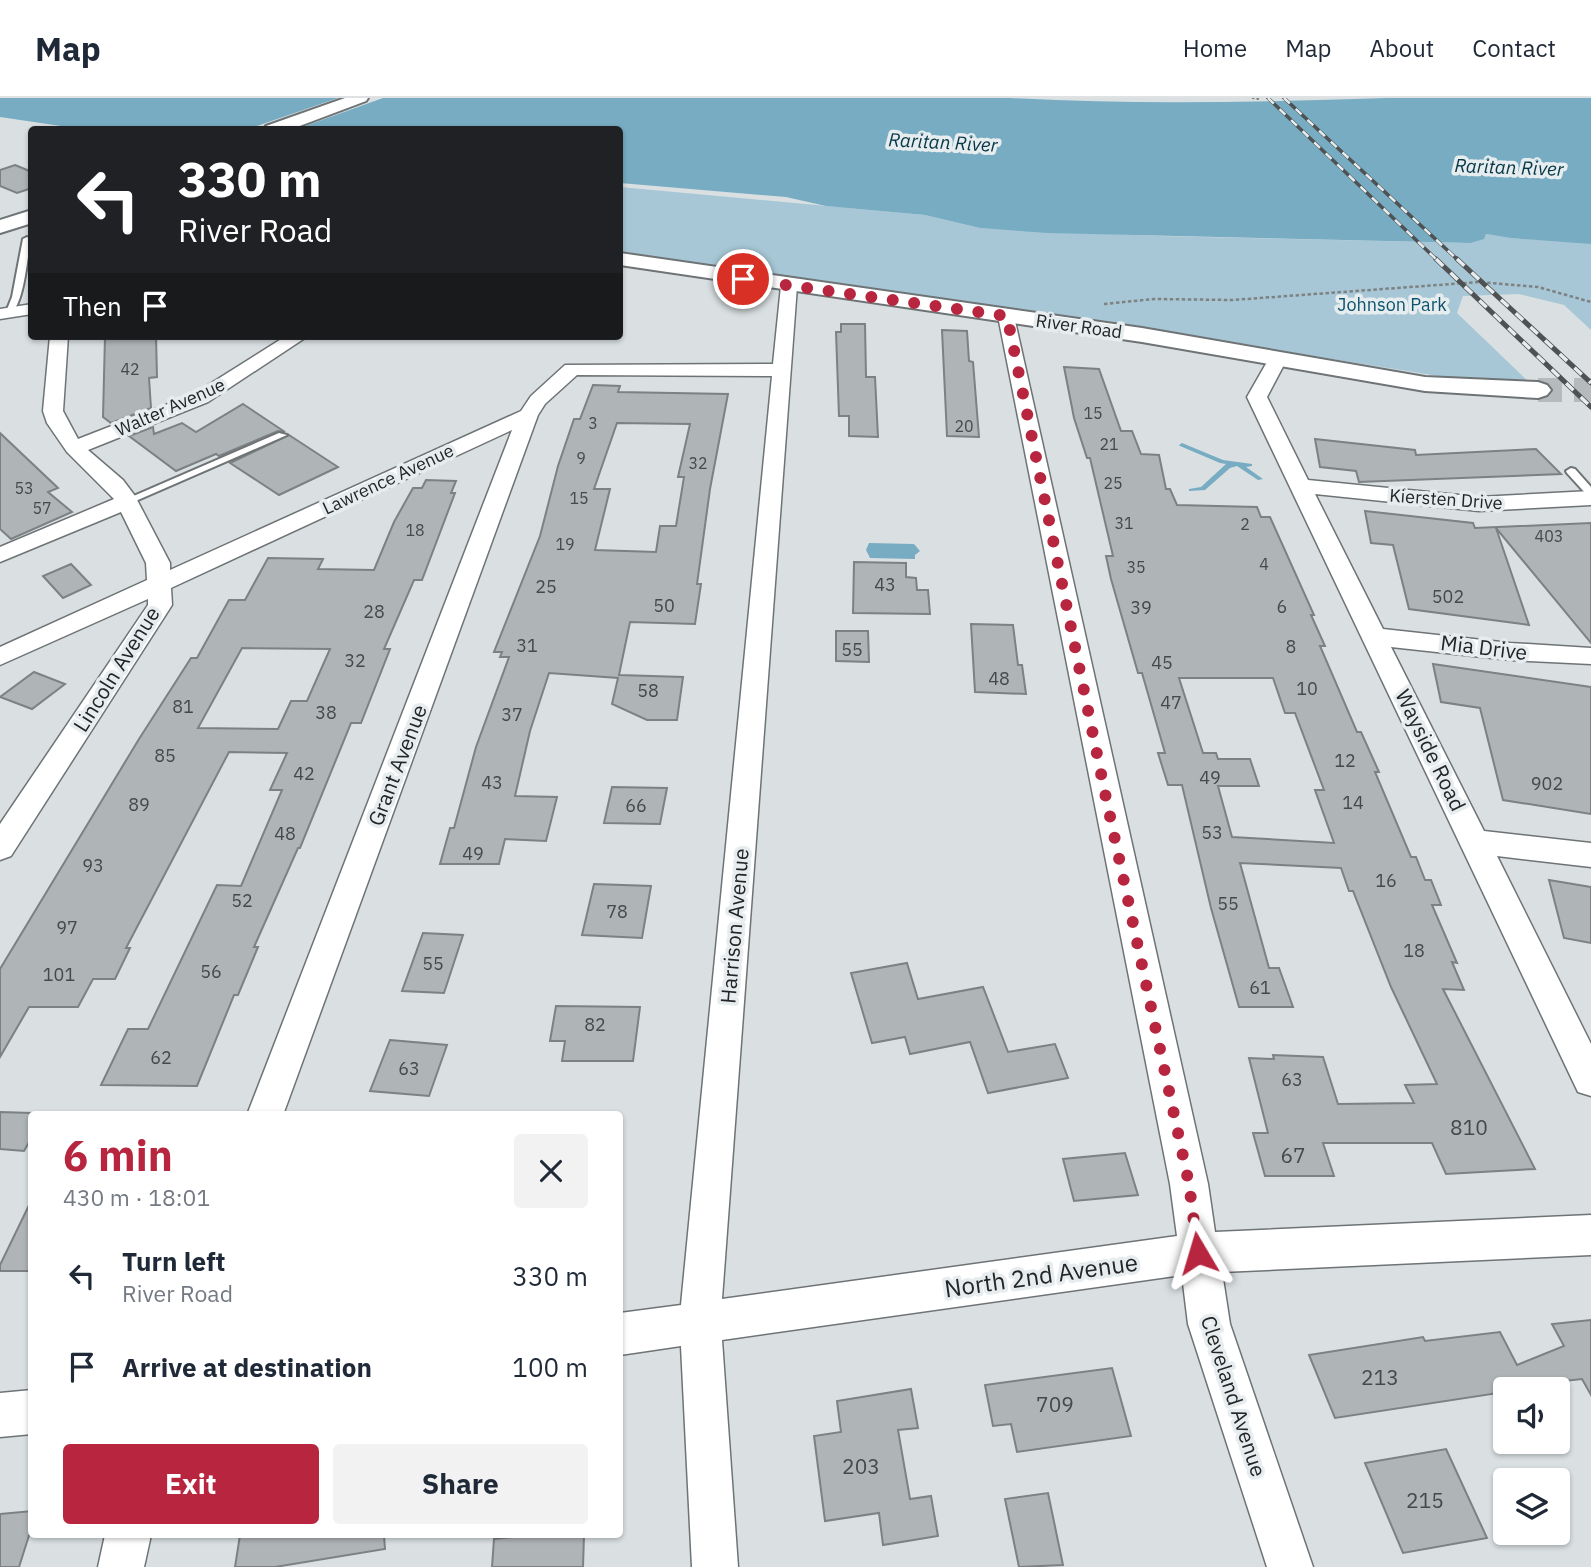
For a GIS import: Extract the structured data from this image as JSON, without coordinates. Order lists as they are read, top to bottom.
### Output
{
  "streets": {
    "street": [
      "River Road",
      "Walter Avenue",
      "Lawrence Avenue",
      "Kiersten Drive",
      "Mia Drive",
      "Lincoln Avenue",
      "Wayside Road",
      "Grant Avenue",
      "Harrison Avenue",
      "North 2nd Avenue",
      "Cleveland Avenue"
    ]
  },
  "crossings": [
    ["River Road", "Wayside Road"],
    ["River Road", "Harrison Avenue"],
    ["River Road", "Cleveland Avenue"],
    ["Walter Avenue", "Lincoln Avenue"],
    ["Lawrence Avenue", "Lincoln Avenue"],
    ["Lawrence Avenue", "Grant Avenue"],
    ["Lawrence Avenue", "Harrison Avenue"],
    ["Kiersten Drive", "Wayside Road"],
    ["Mia Drive", "Wayside Road"],
    ["Harrison Avenue", "North 2nd Avenue"],
    ["North 2nd Avenue", "Cleveland Avenue"]
  ],
  "water": ["Raritan River"],
  "parks": ["Johnson Park"],
  "house_numbers": [
    "42",
    "15",
    "3",
    "20",
    "21",
    "9",
    "32",
    "25",
    "53",
    "15",
    "57",
    "31",
    "2",
    "18",
    "403",
    "19",
    "4",
    "35",
    "43",
    "25",
    "502",
    "50",
    "6",
    "39",
    "28",
    "31",
    "8",
    "55",
    "32",
    "45",
    "48",
    "10",
    "58",
    "47",
    "81",
    "38",
    "37",
    "85",
    "12",
    "42",
    "49",
    "43",
    "902",
    "14",
    "89",
    "66",
    "53",
    "48",
    "49",
    "93",
    "16",
    "52",
    "55",
    "78",
    "97",
    "18",
    "55",
    "56",
    "101",
    "61",
    "82",
    "62",
    "63",
    "63",
    "810",
    "67",
    "213",
    "709",
    "203",
    "215"
  ],
  "page": {
    "header": "Map",
    "nav": [
      "Home",
      "Map",
      "About",
      "Contact"
    ],
    "turn": ["330 m", "River Road"],
    "then": "Then",
    "heading": ["6 min", "430 m · 18:01"],
    "list": [
      {
        "name": "Turn left",
        "note": "River Road",
        "value": "330 m"
      },
      {
        "name": "Arrive at destination",
        "value": "100 m"
      }
    ],
    "buttons": ["Exit", "Share"]
  }
}
